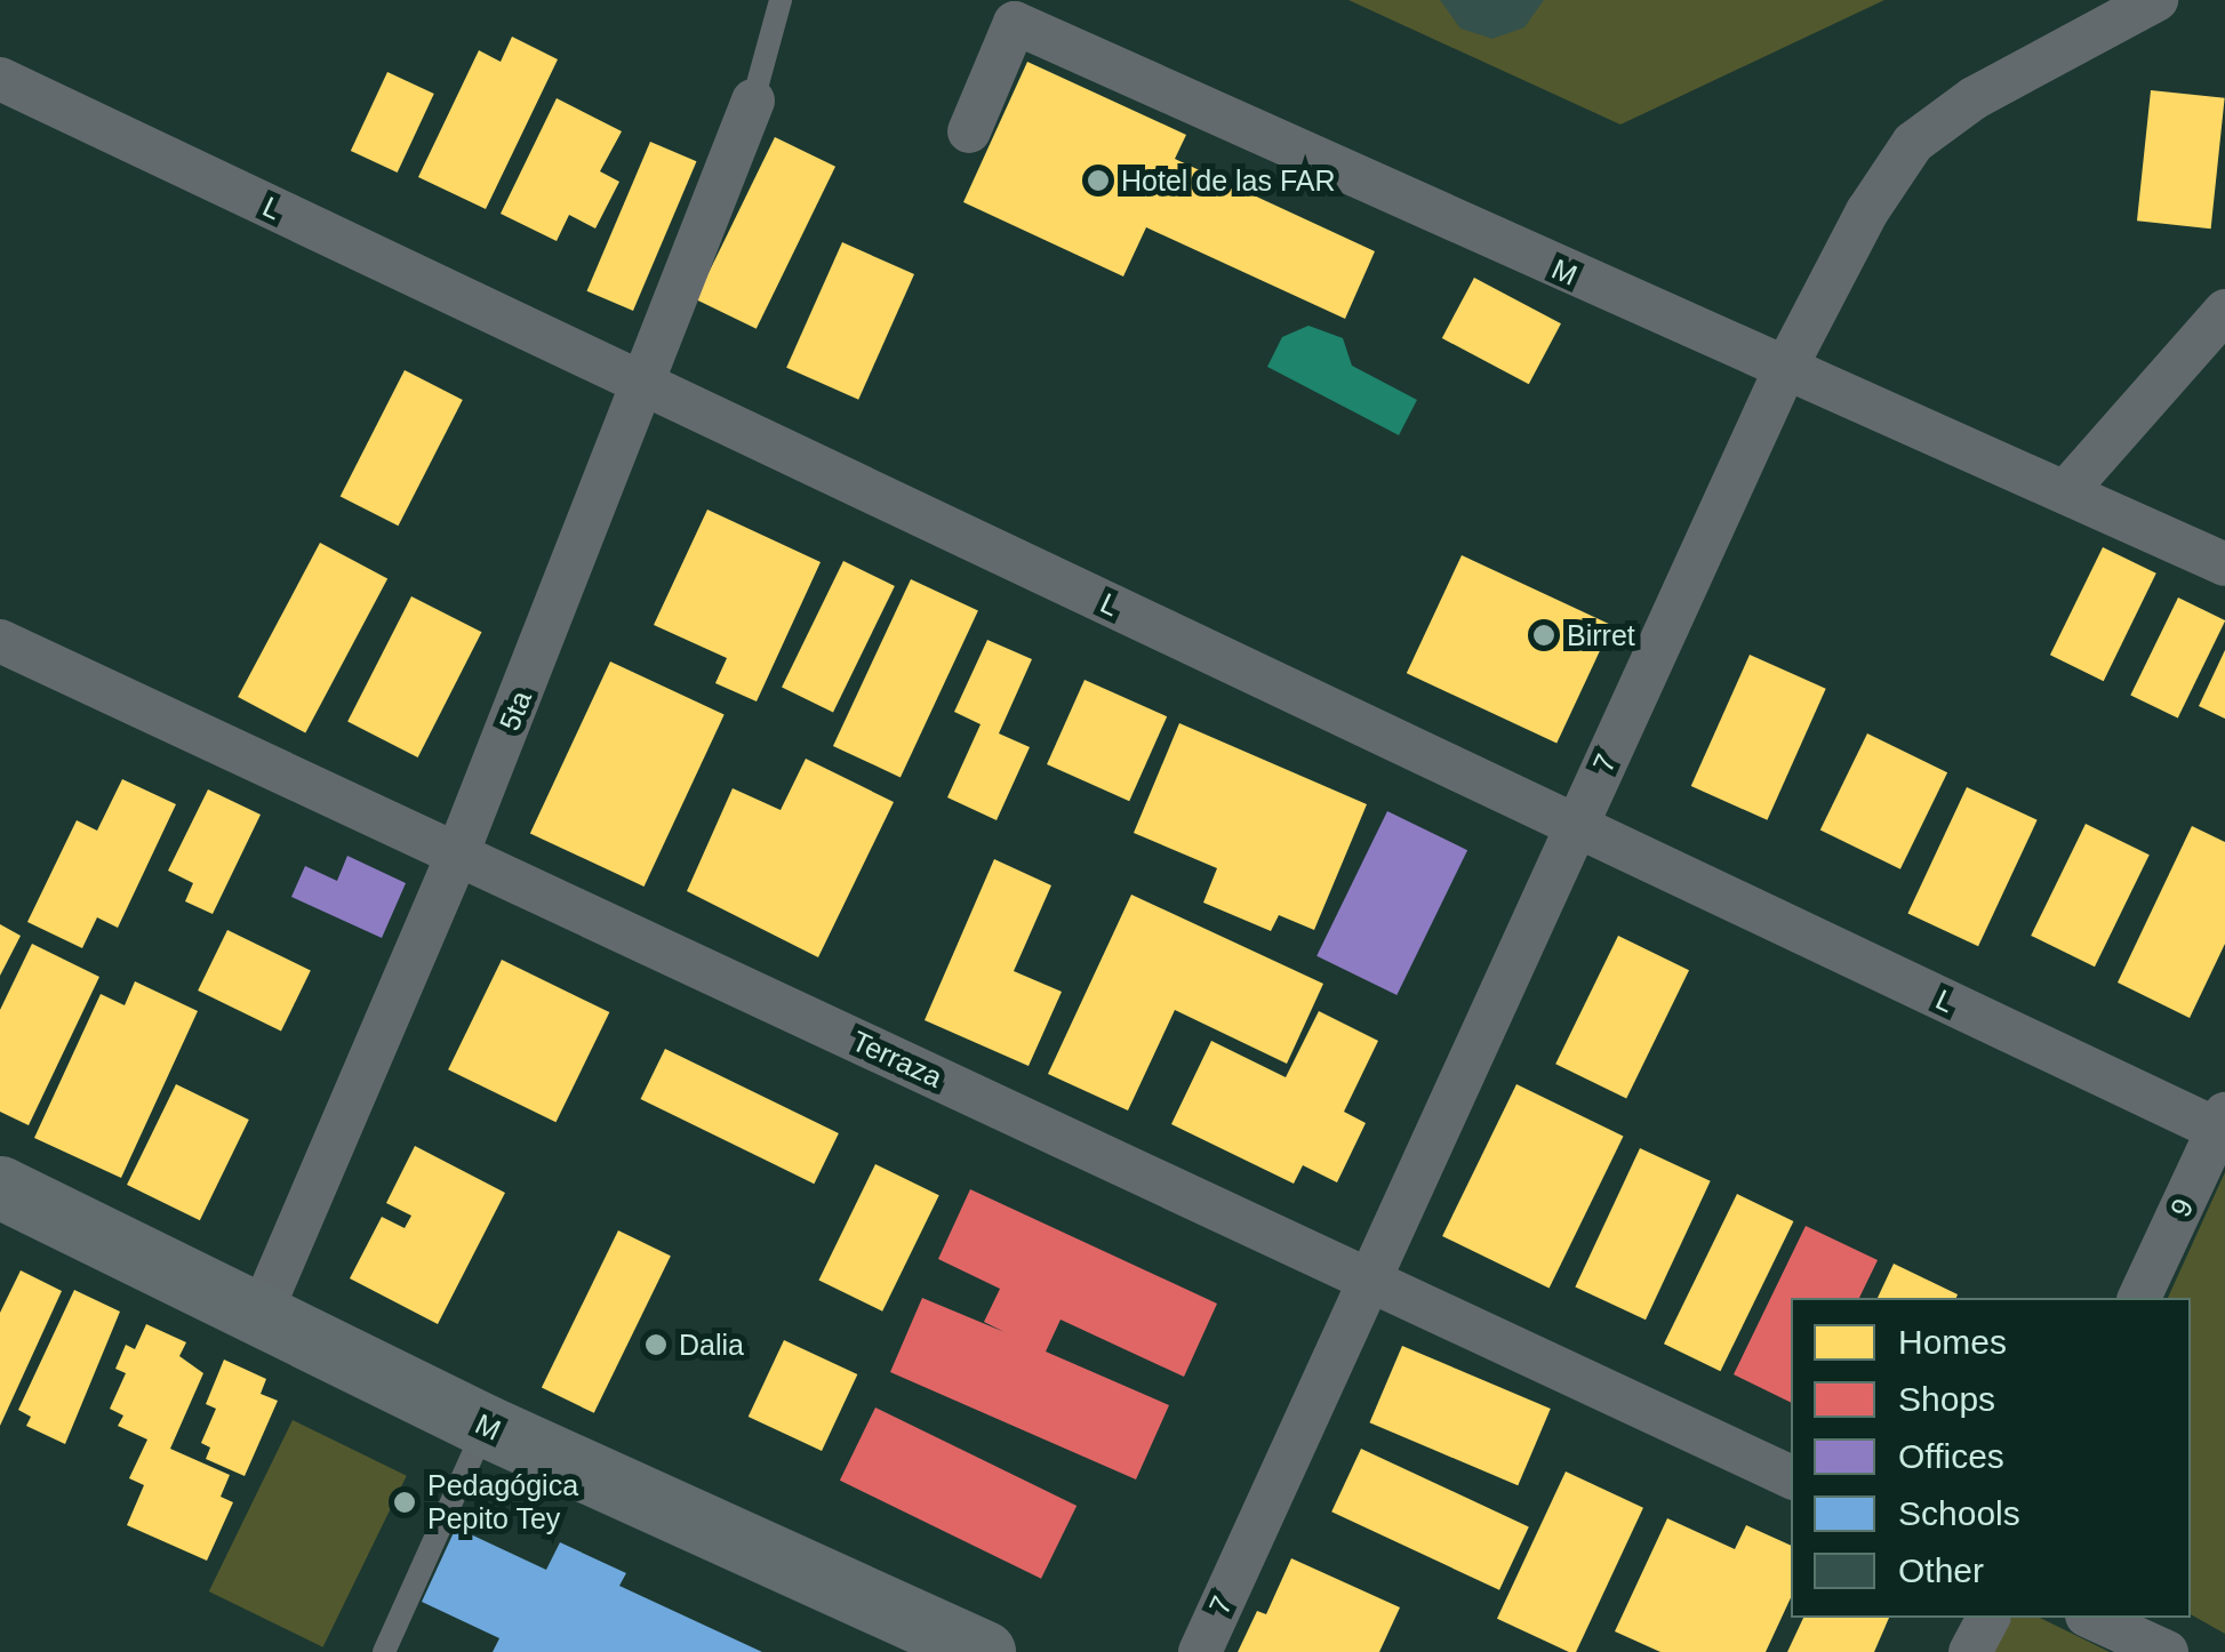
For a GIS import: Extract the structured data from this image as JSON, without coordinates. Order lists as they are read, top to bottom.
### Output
{
  "streets": {
    "street": [
      "L",
      "M",
      "5ta",
      "7",
      "Terraza",
      "9"
    ]
  },
  "crossings": [
    ["L", "5ta"],
    ["L", "7"],
    ["L", "9"],
    ["M", "5ta"],
    ["M", "7"],
    ["5ta", "Terraza"],
    ["7", "Terraza"]
  ],
  "places": [
    "Hotel de las FAR",
    "Birret",
    "Dalia",
    "Pedagógica Pepito Tey"
  ],
  "legend": [
    "Homes",
    "Shops",
    "Offices",
    "Schools",
    "Other"
  ]
}
